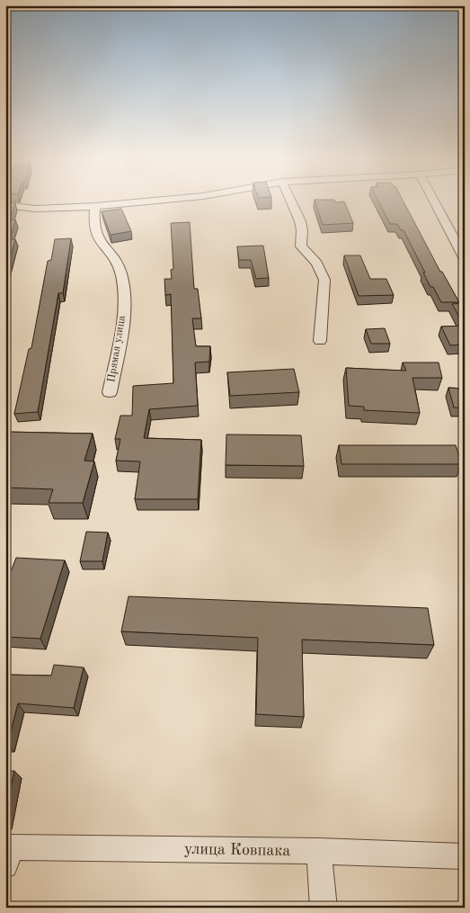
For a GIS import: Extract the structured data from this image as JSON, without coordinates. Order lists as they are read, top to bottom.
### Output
{
  "streets": {
    "street": ["Прямая улица", "улица Ковпака"]
  }
}
